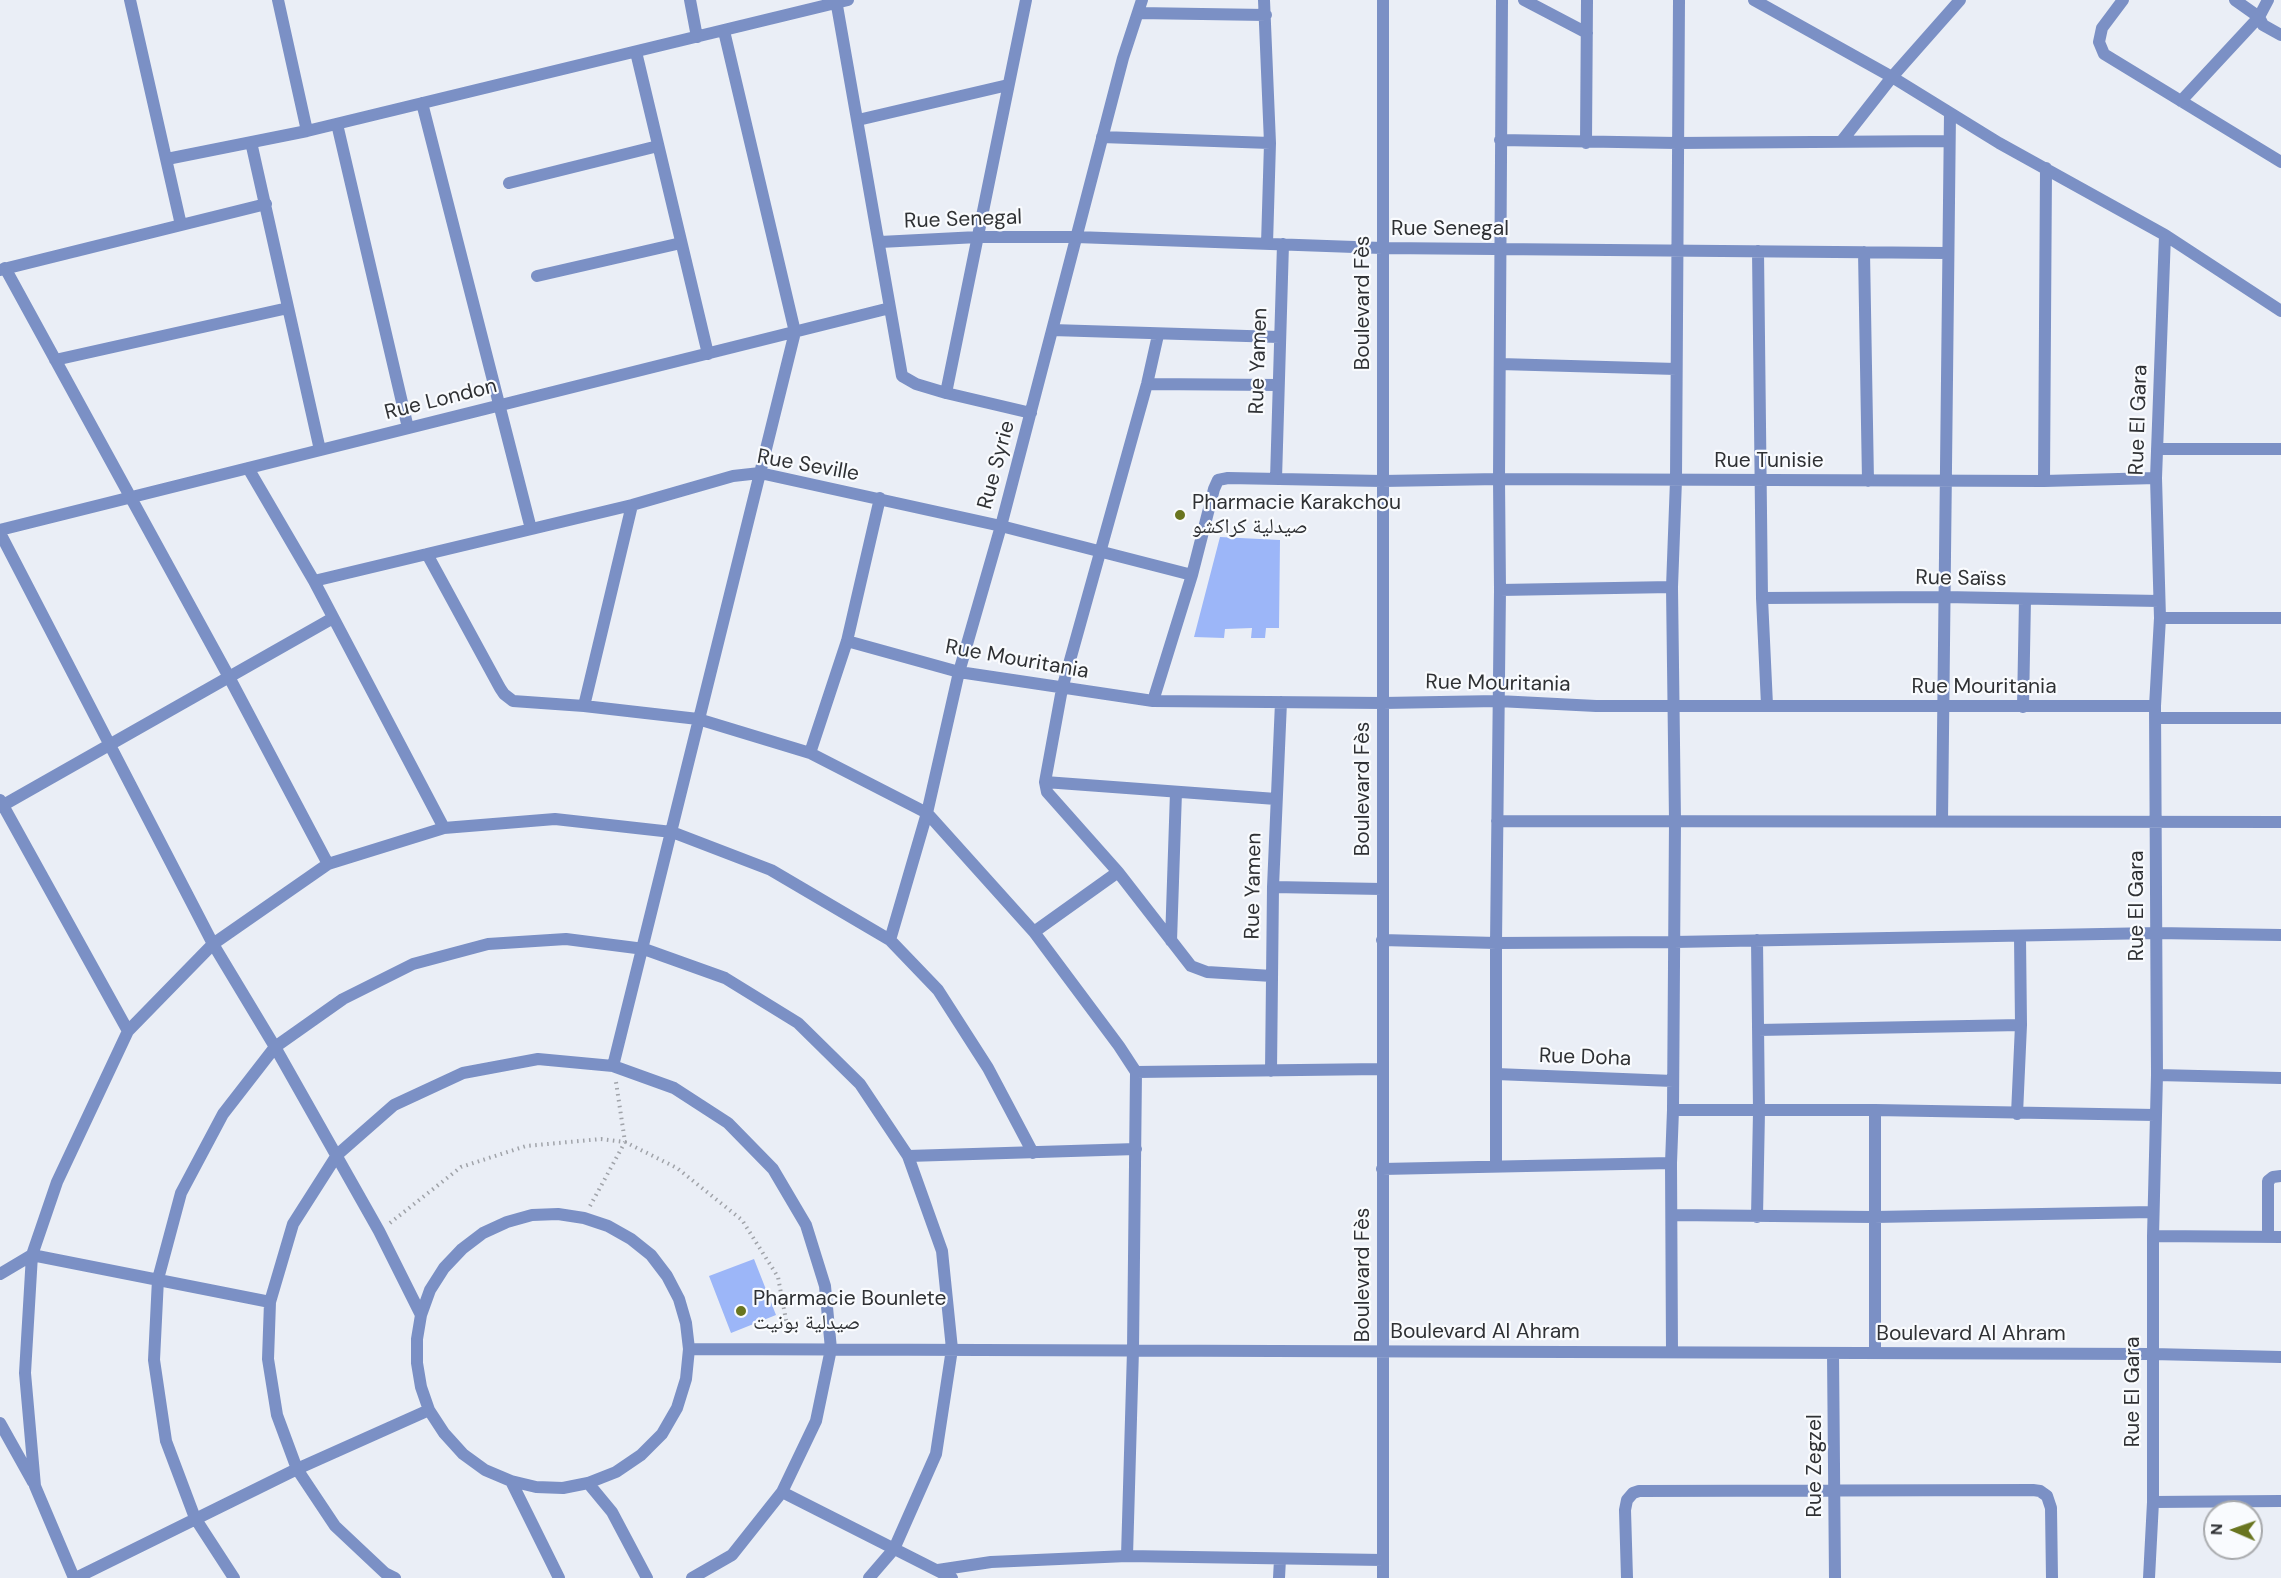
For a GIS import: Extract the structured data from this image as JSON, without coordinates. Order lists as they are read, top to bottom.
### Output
{
  "streets": {
    "street": [
      "Rue Senegal",
      "Boulevard Fès",
      "Rue Yamen",
      "Rue London",
      "Rue El Gara",
      "Rue Tunisie",
      "Rue Syrie",
      "Rue Seville",
      "Rue Saïss",
      "Rue Mouritania",
      "Rue Doha",
      "Boulevard Al Ahram",
      "Rue Zegzel"
    ]
  },
  "crossings": [
    ["Rue Senegal", "Boulevard Fès"],
    ["Rue Senegal", "Rue Yamen"],
    ["Rue Senegal", "Rue Syrie"],
    ["Boulevard Fès", "Rue Tunisie"],
    ["Boulevard Fès", "Rue Mouritania"],
    ["Boulevard Fès", "Boulevard Al Ahram"],
    ["Rue Yamen", "Rue Tunisie"],
    ["Rue Yamen", "Rue Mouritania"],
    ["Rue El Gara", "Rue Tunisie"],
    ["Rue El Gara", "Rue Saïss"],
    ["Rue El Gara", "Rue Mouritania"],
    ["Rue El Gara", "Boulevard Al Ahram"],
    ["Rue Tunisie", "Rue Seville"],
    ["Rue Syrie", "Rue Seville"],
    ["Rue Syrie", "Rue Mouritania"],
    ["Boulevard Al Ahram", "Rue Zegzel"]
  ],
  "places": ["Pharmacie Karakchou صيدلية كراكشو", "Pharmacie Bounlete صيدلية بونيت"],
  "north": "left"
}
